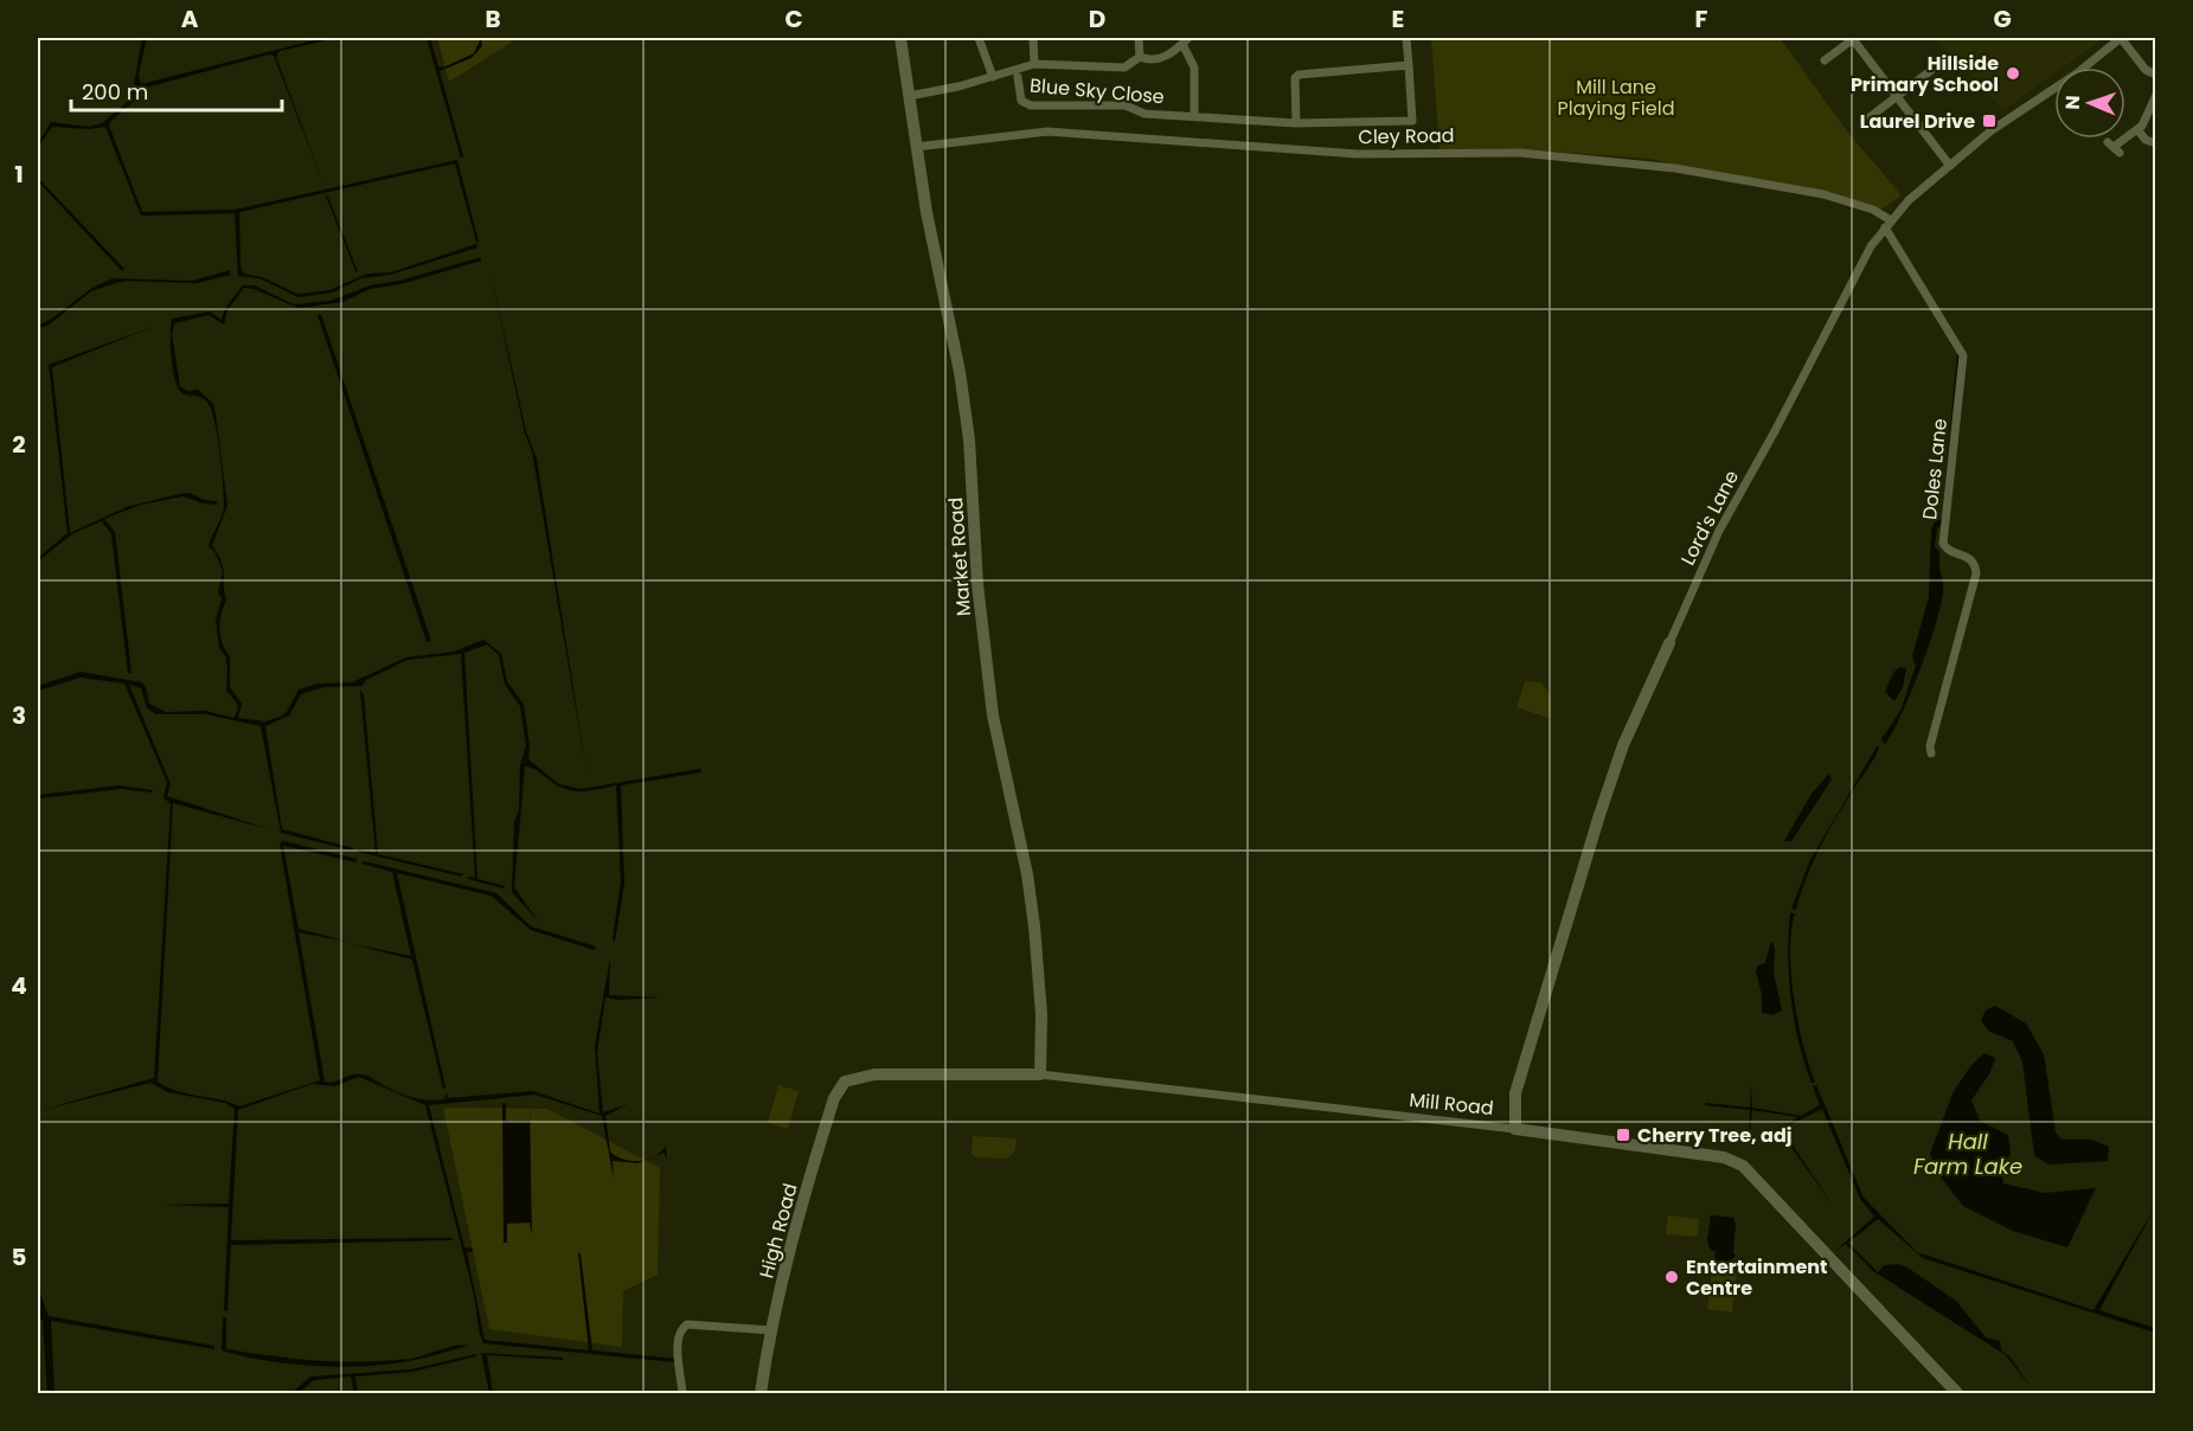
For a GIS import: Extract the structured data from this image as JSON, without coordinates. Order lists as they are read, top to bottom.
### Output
{
  "streets": {
    "street": [
      "Blue Sky Close",
      "Cley Road",
      "Doles Lane",
      "Lord's Lane",
      "Market Road",
      "Mill Road",
      "High Road"
    ]
  },
  "crossings": [
    ["Cley Road", "Doles Lane"],
    ["Cley Road", "Lord's Lane"],
    ["Cley Road", "Market Road"],
    ["Doles Lane", "Lord's Lane"],
    ["Lord's Lane", "Mill Road"],
    ["Market Road", "Mill Road"],
    ["Mill Road", "High Road"]
  ],
  "water": ["Hall Farm Lake"],
  "parks": ["Mill Lane Playing Field"],
  "places": {
    "other": ["Hillside Primary School", "Entertainment Centre"],
    "transit": ["Laurel Drive", "Cherry Tree, adj"]
  },
  "scale_bar": "200 m",
  "north": "left",
  "grid": {
    "columns": [
      "A",
      "B",
      "C",
      "D",
      "E",
      "F",
      "G"
    ],
    "rows": [
      "1",
      "2",
      "3",
      "4",
      "5"
    ]
  }
}
